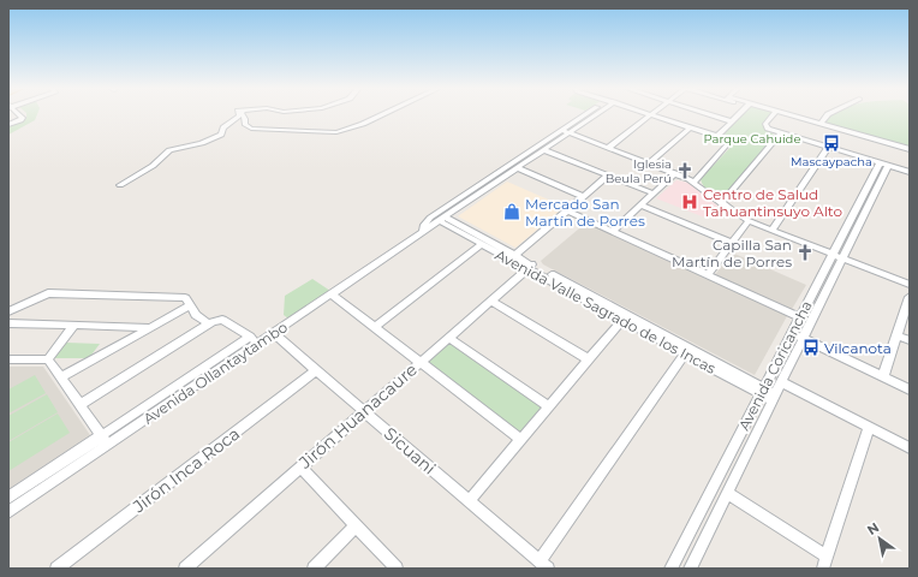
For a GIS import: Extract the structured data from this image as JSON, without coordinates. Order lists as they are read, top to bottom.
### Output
{
  "streets": {
    "street": [
      "Avenida Valle Sagrado de los Incas",
      "Avenida Coricancha",
      "Avenida Ollantaytambo",
      "Jirón Huanacaure",
      "Sicuani",
      "Jirón Inca Roca"
    ]
  },
  "crossings": [
    ["Avenida Valle Sagrado de los Incas", "Avenida Coricancha"],
    ["Avenida Valle Sagrado de los Incas", "Avenida Ollantaytambo"],
    ["Avenida Valle Sagrado de los Incas", "Jirón Huanacaure"],
    ["Avenida Ollantaytambo", "Sicuani"],
    ["Jirón Huanacaure", "Sicuani"],
    ["Sicuani", "Jirón Inca Roca"]
  ],
  "parks": ["Parque Cahuide"],
  "places": {
    "bus stop": ["Mascaypacha", "Vilcanota"],
    "church": ["Iglesia Beula Perú", "Capilla San Martín de Porres"],
    "hospital": ["Centro de Salud Tahuantinsuyo Alto"],
    "shop": ["Mercado San Martín de Porres"]
  },
  "north": "top left"
}
